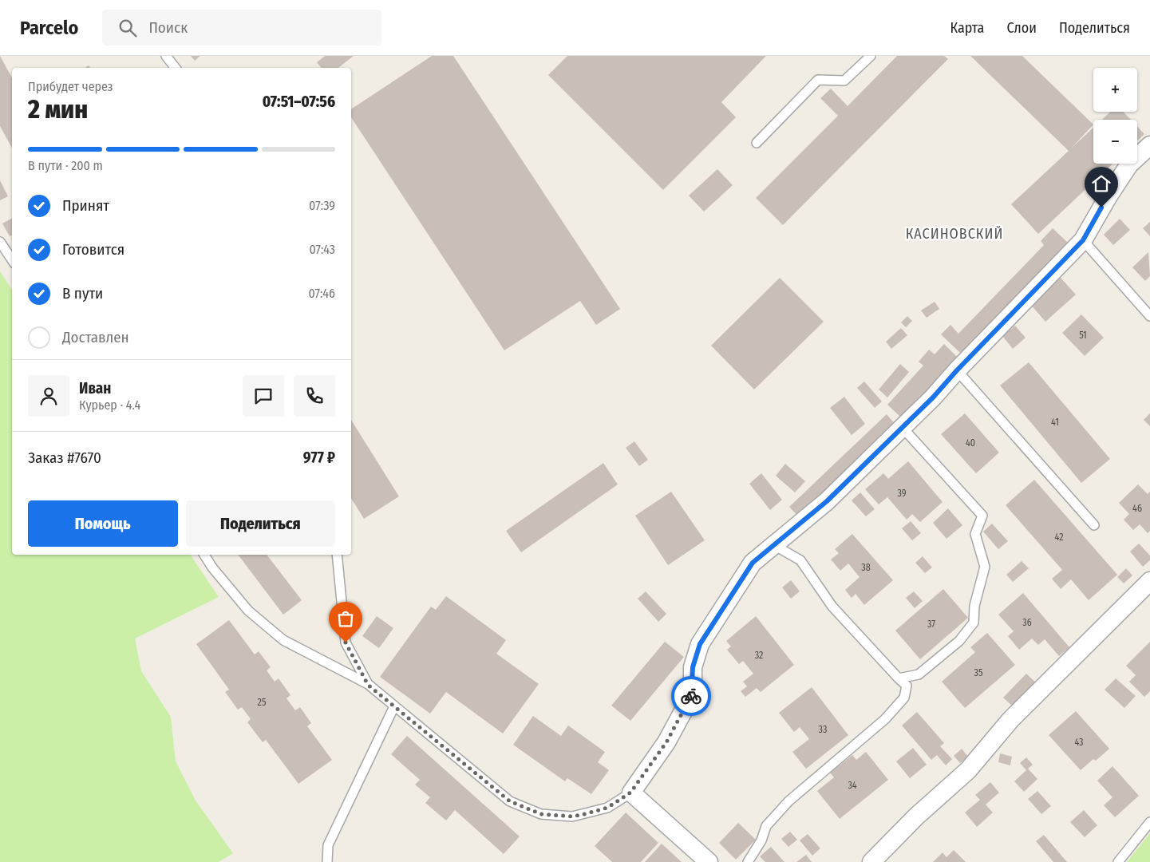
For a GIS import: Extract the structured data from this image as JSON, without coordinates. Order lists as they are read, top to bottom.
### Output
{
  "districts": ["КАСИНОВСКИЙ"],
  "house_numbers": [
    "51",
    "41",
    "40",
    "39",
    "46",
    "42",
    "38",
    "36",
    "37",
    "32",
    "35",
    "25",
    "33",
    "43",
    "34"
  ],
  "page": {
    "header": "Parcelo",
    "search": "Поиск",
    "nav": ["Карта", "Слои", "Поделиться"],
    "map_buttons": ["+", "−"],
    "heading": ["2 мин", "Прибудет через", "07:51–07:56"],
    "panel": [
      "Иван",
      "Курьер · 4.4",
      "Заказ #7670",
      "977 ₽"
    ],
    "bar": "В пути · 200 m",
    "list": [
      ["Принят", "07:39"],
      ["Готовится", "07:43"],
      ["В пути", "07:46"],
      "Доставлен"
    ],
    "buttons": ["Помощь", "Поделиться"]
  }
}
